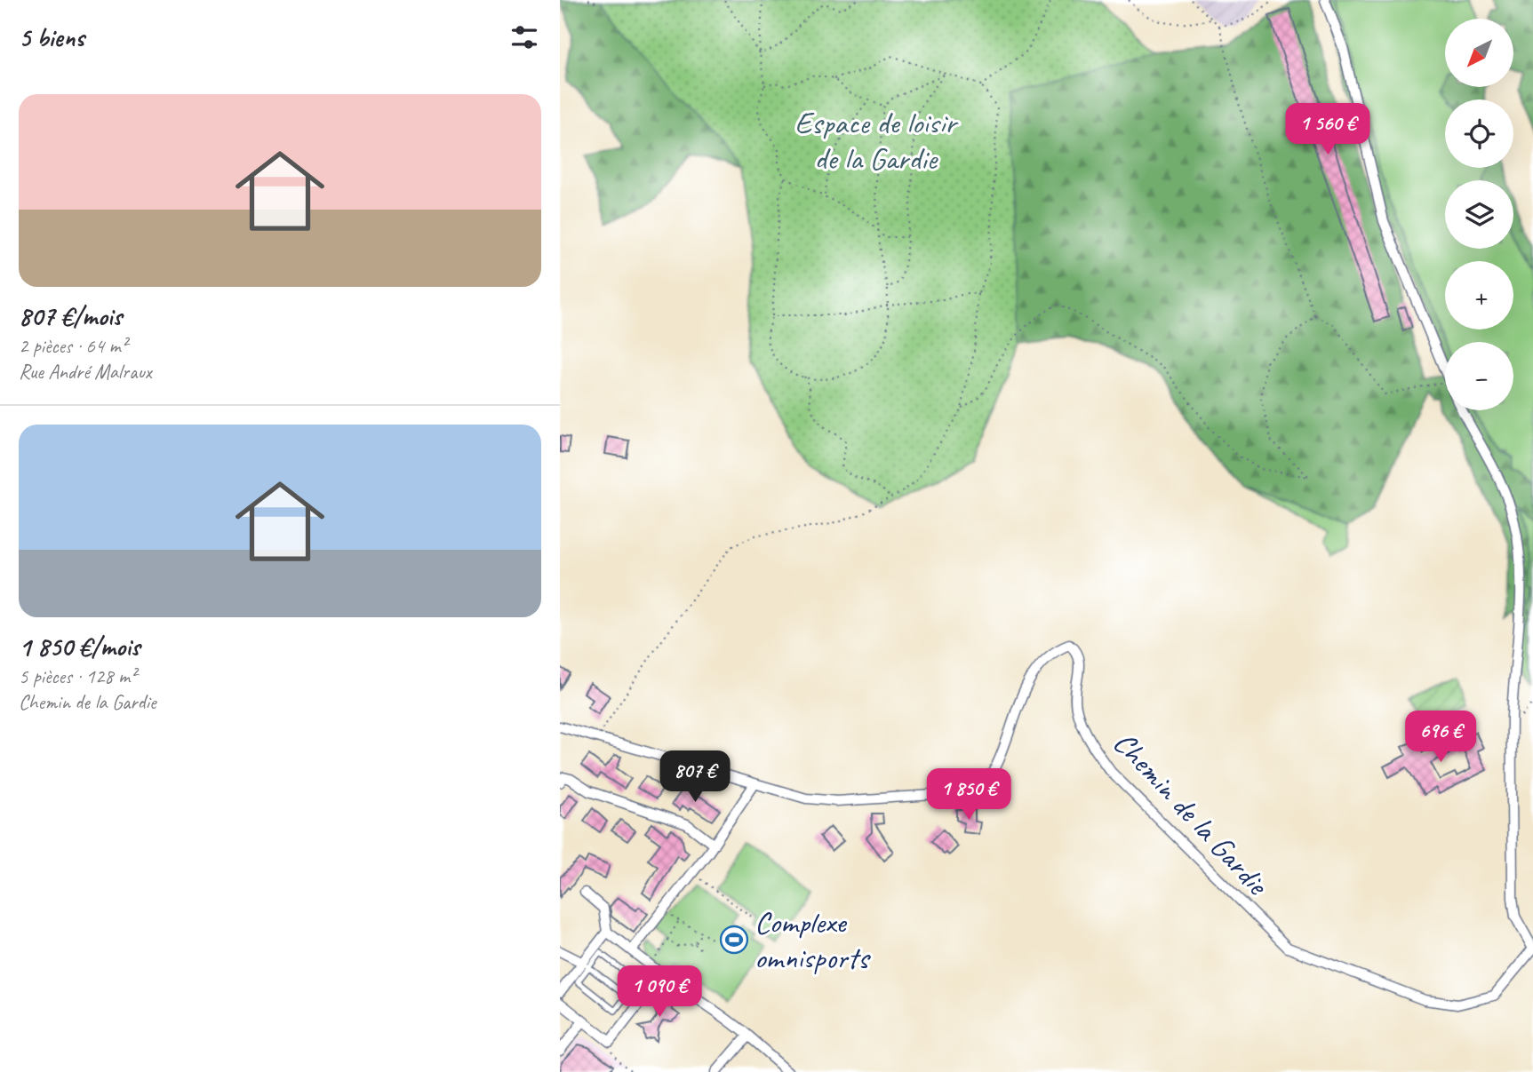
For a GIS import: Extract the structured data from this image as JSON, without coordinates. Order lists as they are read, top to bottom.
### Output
{
  "streets": {
    "street": ["Chemin de la Gardie"]
  },
  "parks": ["Espace de loisir de la Gardie"],
  "places": {
    "sports": ["Complexe omnisports"]
  },
  "north": "bottom left",
  "page": {
    "heading": "5 biens",
    "map_buttons": ["+", "−"],
    "list": [
      {
        "name": "807 €/mois",
        "note": "2 pièces · 64 m² · Rue André Malraux"
      },
      {
        "name": "1 850 €/mois",
        "note": "5 pièces · 128 m² · Chemin de la Gardie"
      }
    ],
    "price": [
      "1 560 €",
      "696 €",
      "807 €",
      "1 850 €",
      "1 090 €"
    ]
  }
}
